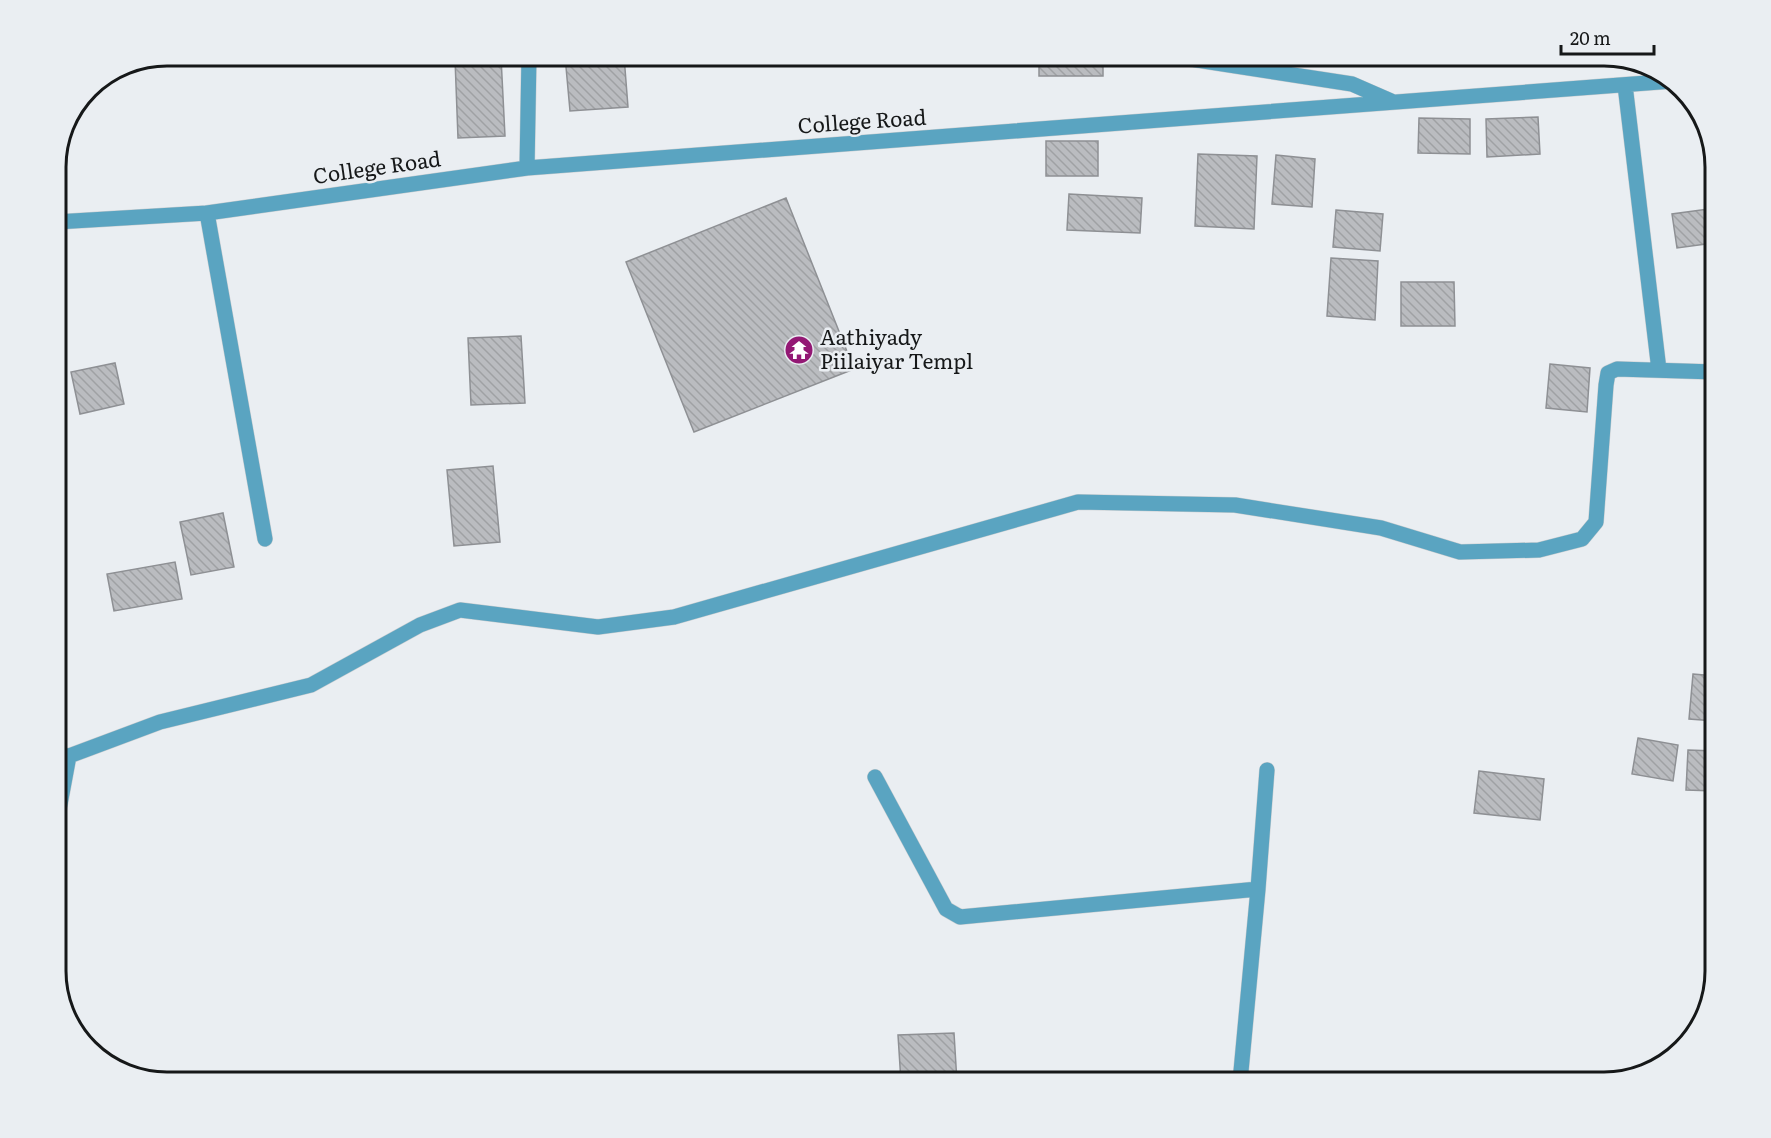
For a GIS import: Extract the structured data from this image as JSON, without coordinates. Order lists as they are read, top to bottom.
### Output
{
  "streets": {
    "street": ["College Road"]
  },
  "places": {
    "temple": ["Aathiyady Piilaiyar Templ"]
  },
  "scale_bar": "20 m"
}
